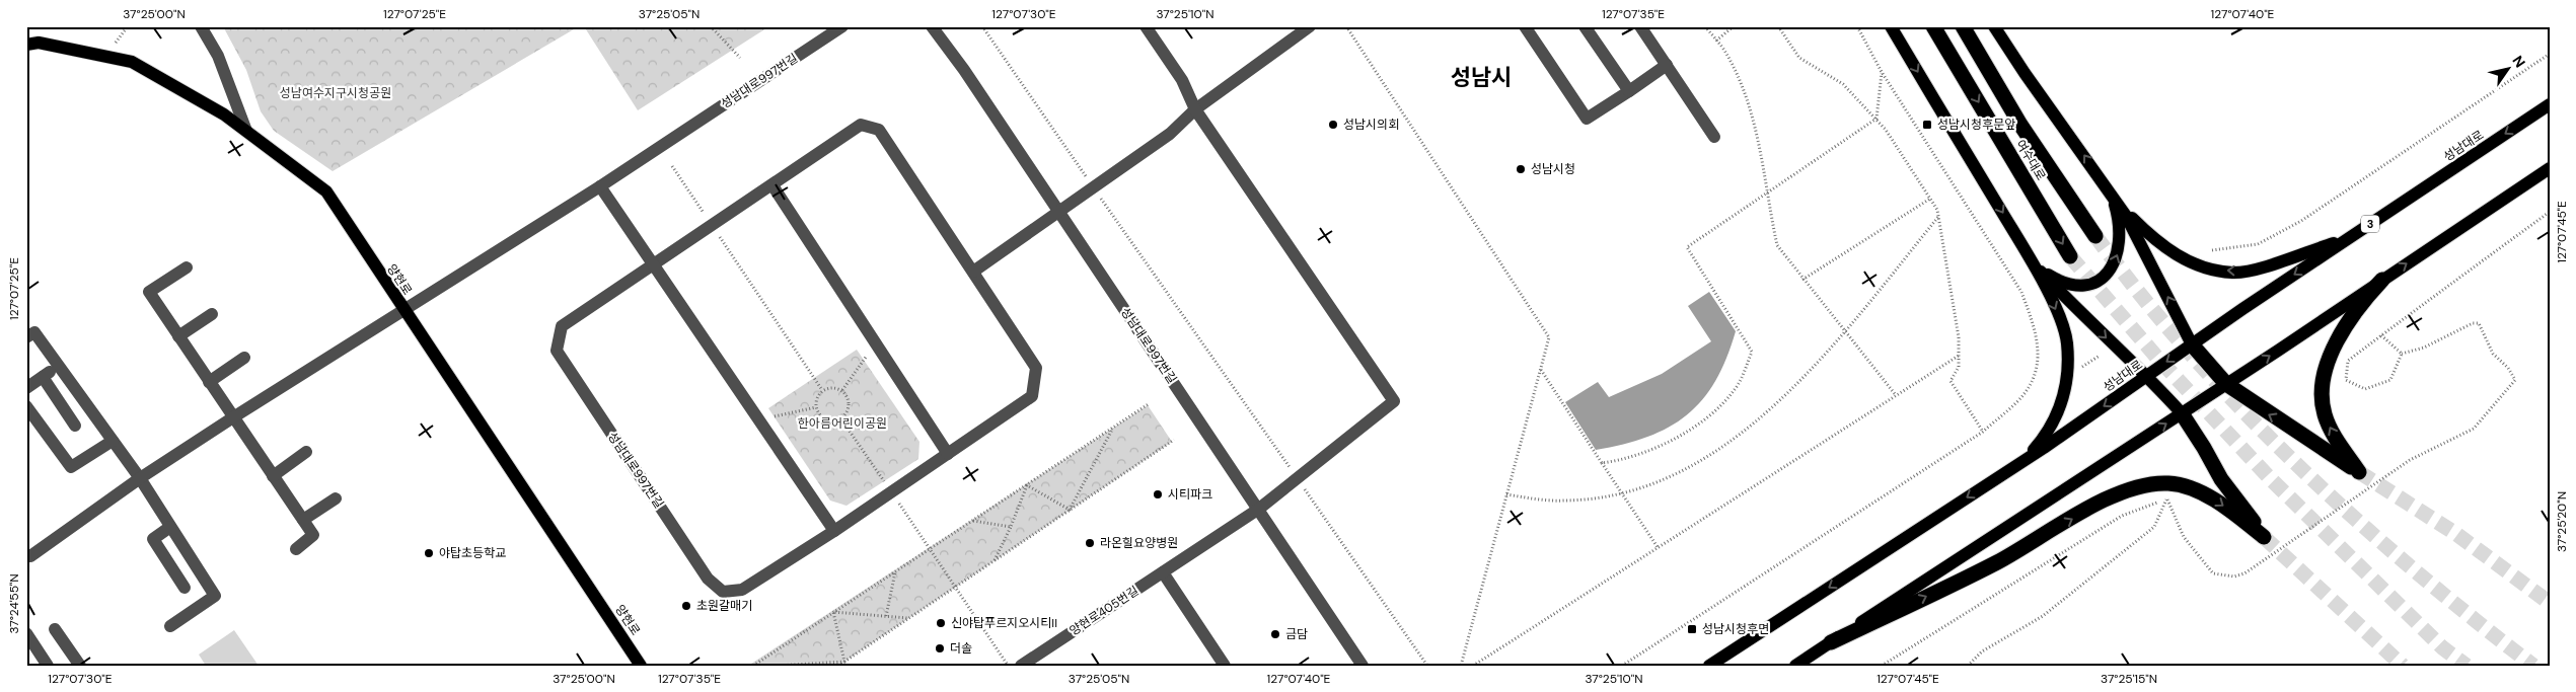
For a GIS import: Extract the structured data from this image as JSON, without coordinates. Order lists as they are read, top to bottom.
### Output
{
  "streets": {
    "highway": ["여수대로"],
    "main road": ["성남대로", "3", "양현로"],
    "street": ["성남대로997번길", "양현로405번길"]
  },
  "crossings": [
    ["성남대로997번길", "양현로"],
    ["성남대로997번길", "양현로405번길"]
  ],
  "districts": ["성남시"],
  "parks": ["성남여수지구시청공원", "한아름어린이공원"],
  "places": {
    "other": [
      "성남시의회",
      "성남시청",
      "시티파크",
      "라온힐요양병원",
      "야탑초등학교",
      "초원갈매기",
      "신야탑푸르지오시티II",
      "금담",
      "더솔"
    ],
    "transit": ["성남시청후문앞", "성남시청후면"]
  },
  "north": "top right",
  "coordinates": [
    "37°25'00\"N",
    "127°07'25\"E",
    "37°25'05\"N",
    "127°07'30\"E",
    "37°25'10\"N",
    "127°07'35\"E",
    "127°07'40\"E",
    "127°07'45\"E",
    "37°25'20\"N",
    "37°24'55\"N",
    "37°25'15\"N"
  ]
}
